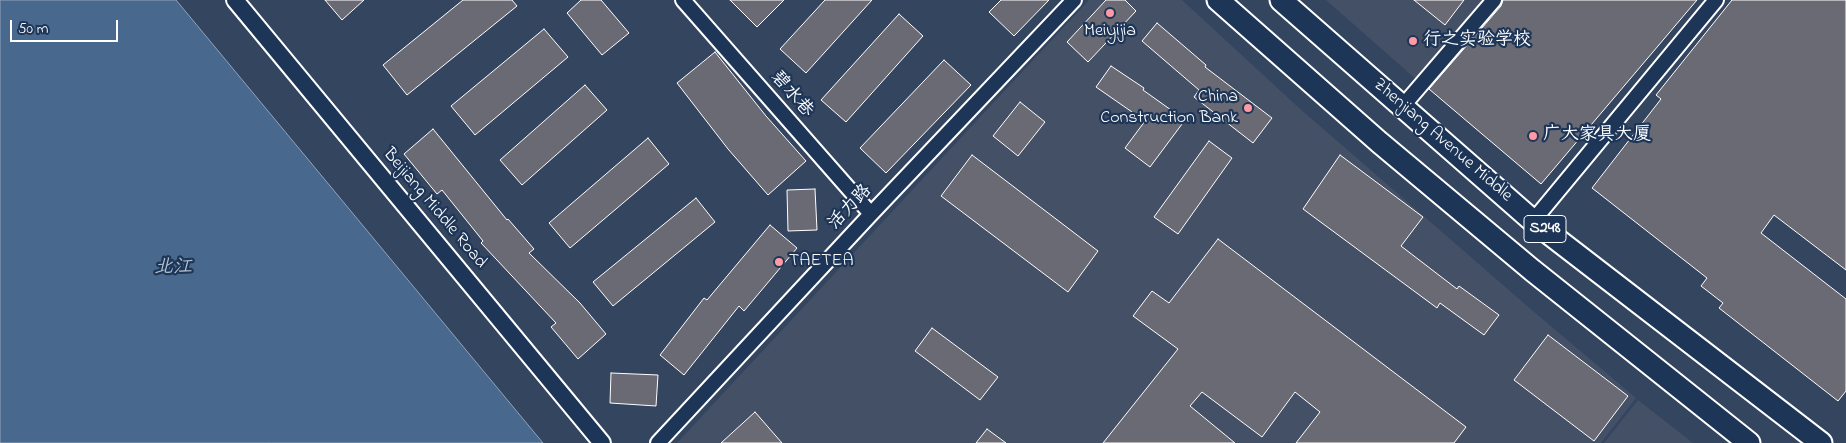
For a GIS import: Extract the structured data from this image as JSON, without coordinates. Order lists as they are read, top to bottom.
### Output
{
  "streets": {
    "main road": ["Zhenjiang Avenue Middle", "S248"],
    "street": ["碧水巷", "活力路", "Beijiang Middle Road"]
  },
  "crossings": [
    ["碧水巷", "活力路"]
  ],
  "water": ["北江"],
  "places": [
    "Meiyijia",
    "行之实验学校",
    "China Construction Bank",
    "广大家具大厦",
    "TAETEA"
  ],
  "scale_bar": "50 m"
}
